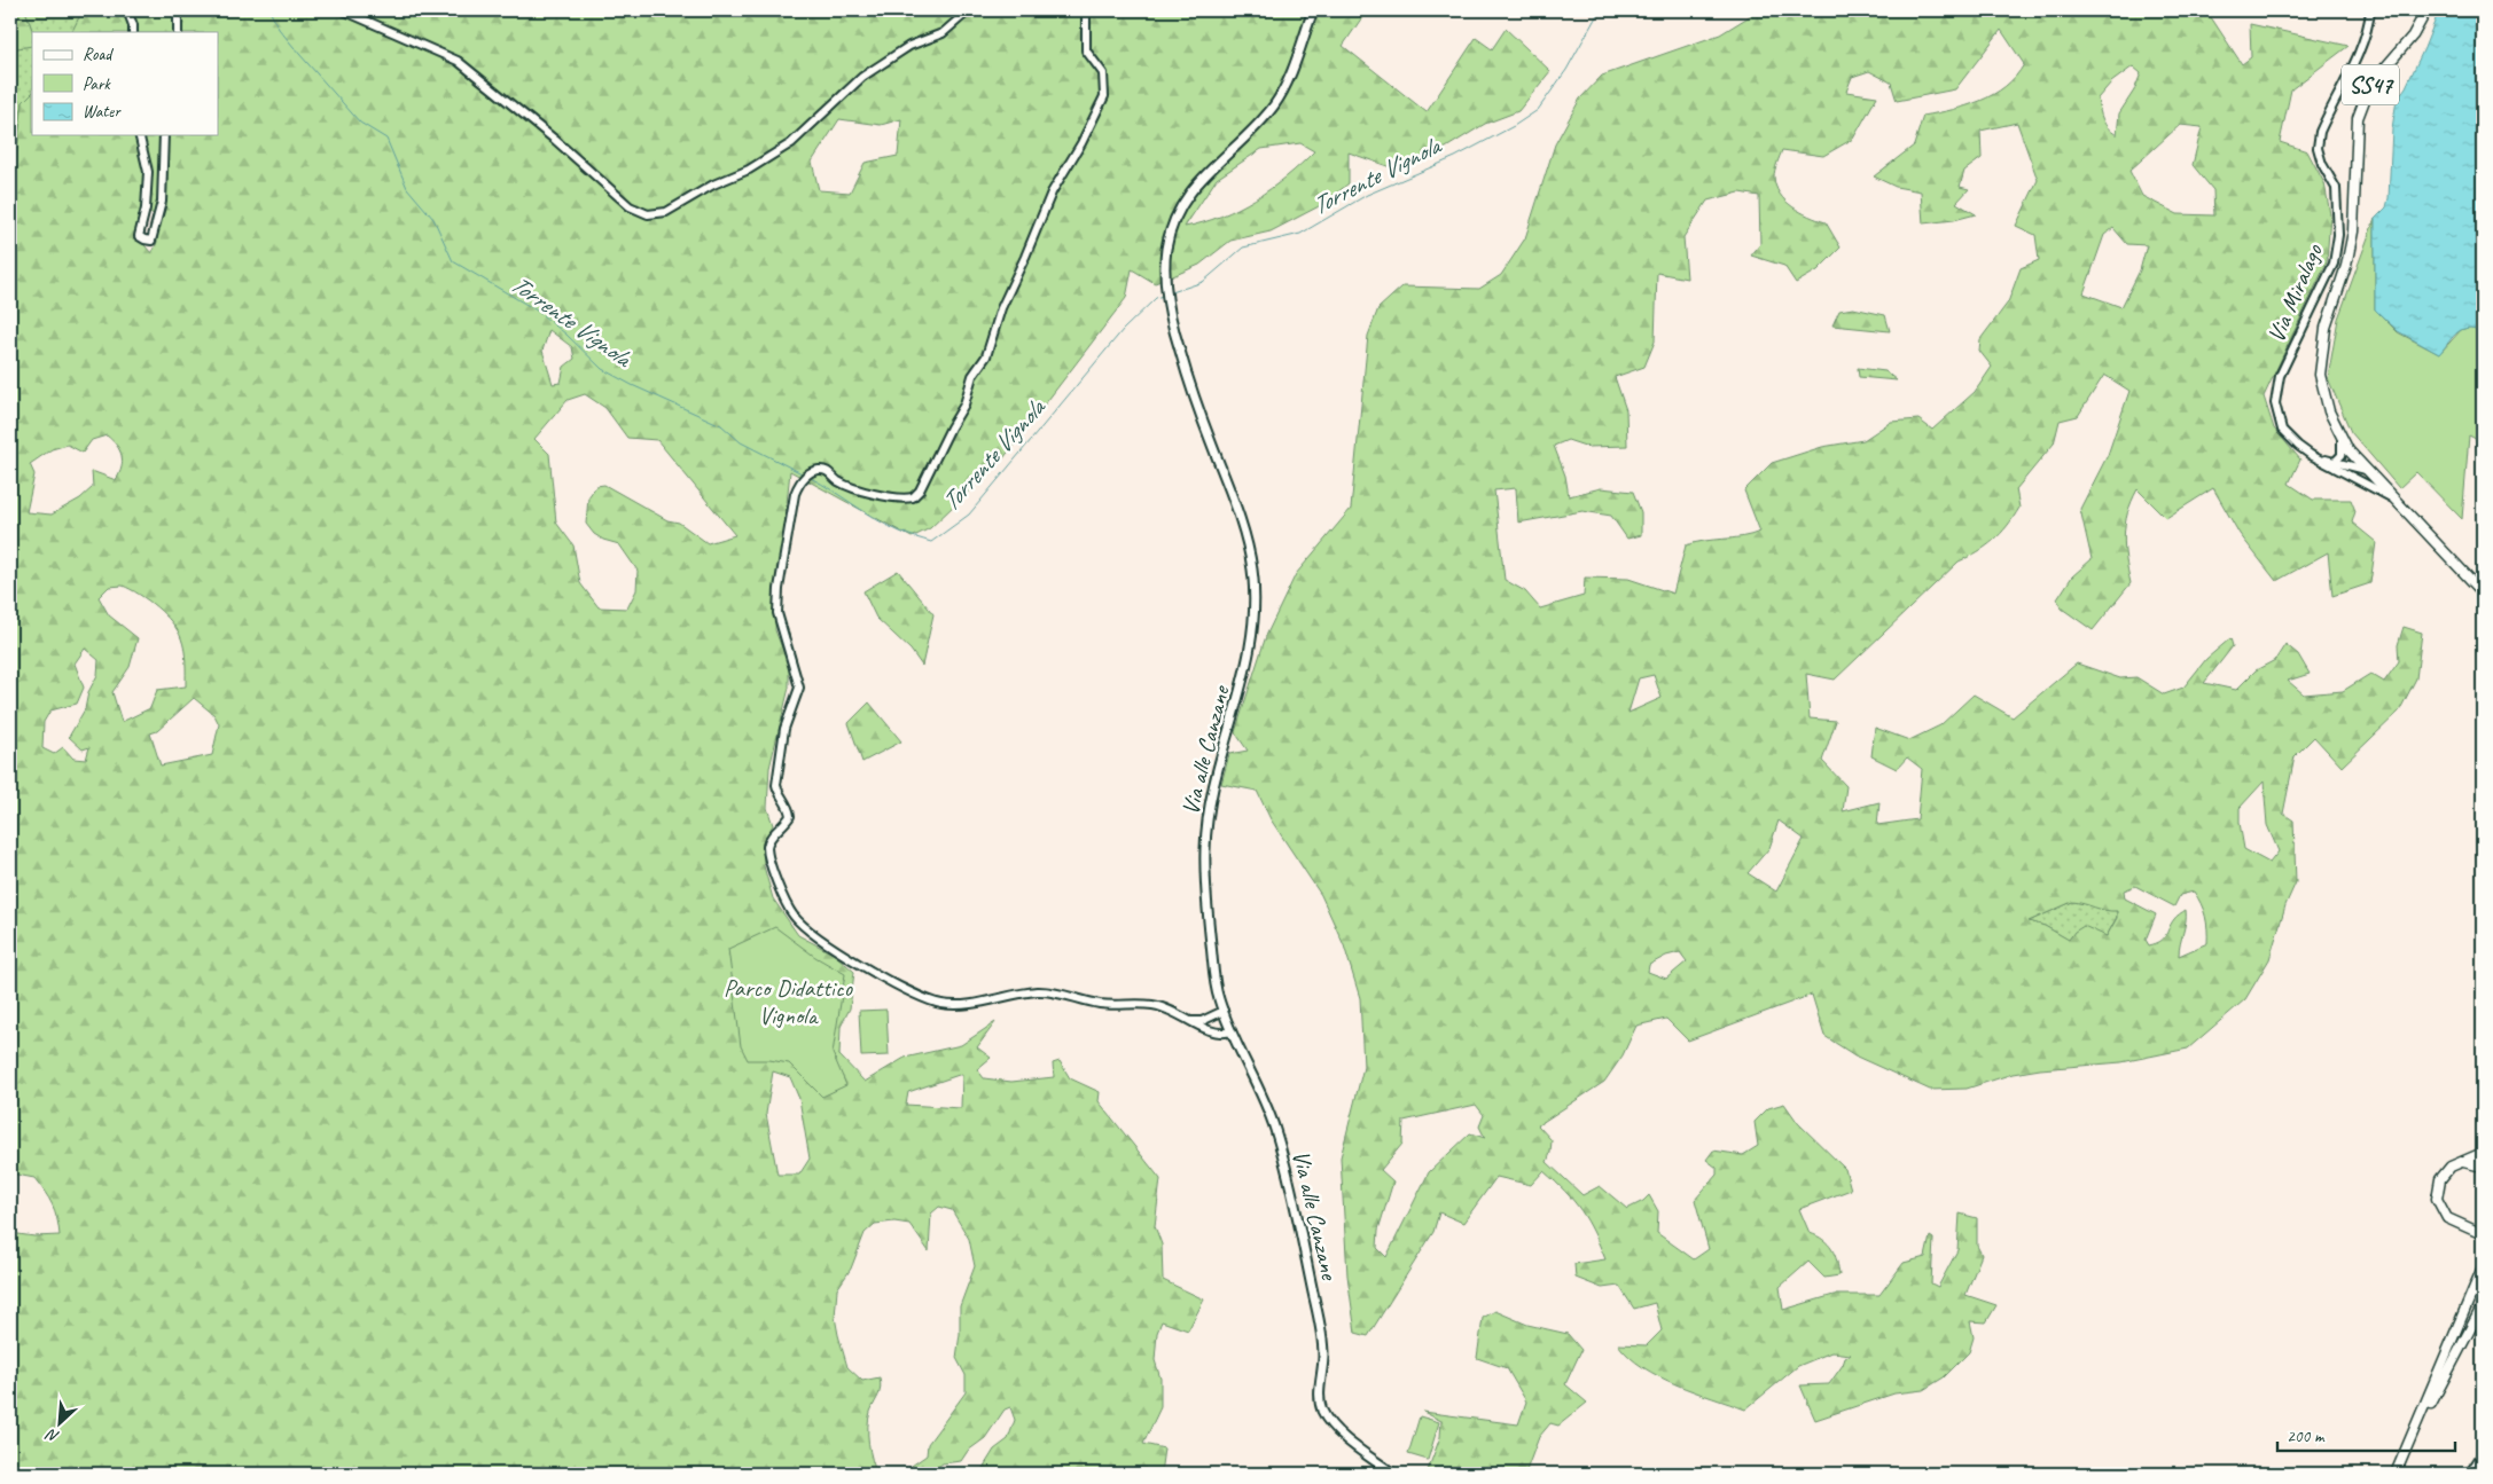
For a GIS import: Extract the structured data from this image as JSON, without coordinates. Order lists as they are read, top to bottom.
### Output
{
  "streets": {
    "main road": ["SS47", "Via alle Canzane"],
    "street": ["Via Miralago"]
  },
  "water": ["Torrente Vignola"],
  "parks": ["Parco Didattico Vignola"],
  "legend": ["Road", "Park", "Water"],
  "scale_bar": "200 m",
  "north": "bottom left"
}
